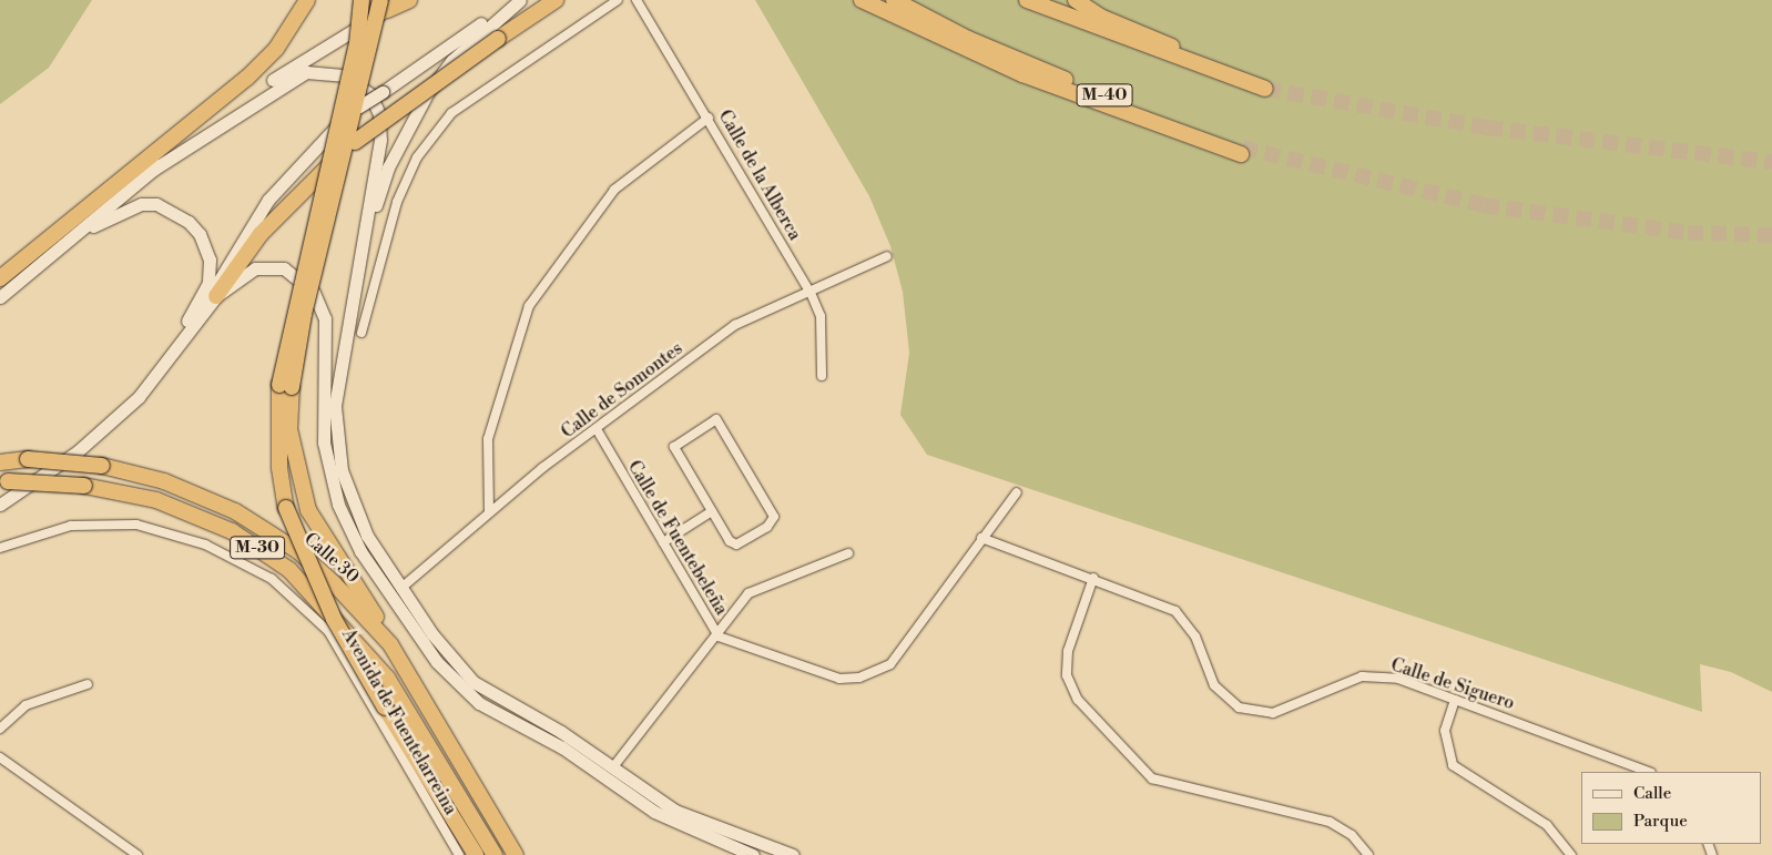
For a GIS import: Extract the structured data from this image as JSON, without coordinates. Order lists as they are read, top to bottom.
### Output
{
  "streets": {
    "highway": ["M-40", "M-30", "Calle 30"],
    "street": [
      "Calle de la Alberca",
      "Calle de Somontes",
      "Calle de Fuentebeleña",
      "Calle de Siguero",
      "Avenida de Fuentelarreina"
    ]
  },
  "crossings": [
    ["Calle de la Alberca", "Calle de Somontes"],
    ["Calle de Somontes", "Calle de Fuentebeleña"],
    ["Calle de Fuentebeleña", "Calle de Siguero"]
  ],
  "legend": ["Calle", "Parque"]
}
